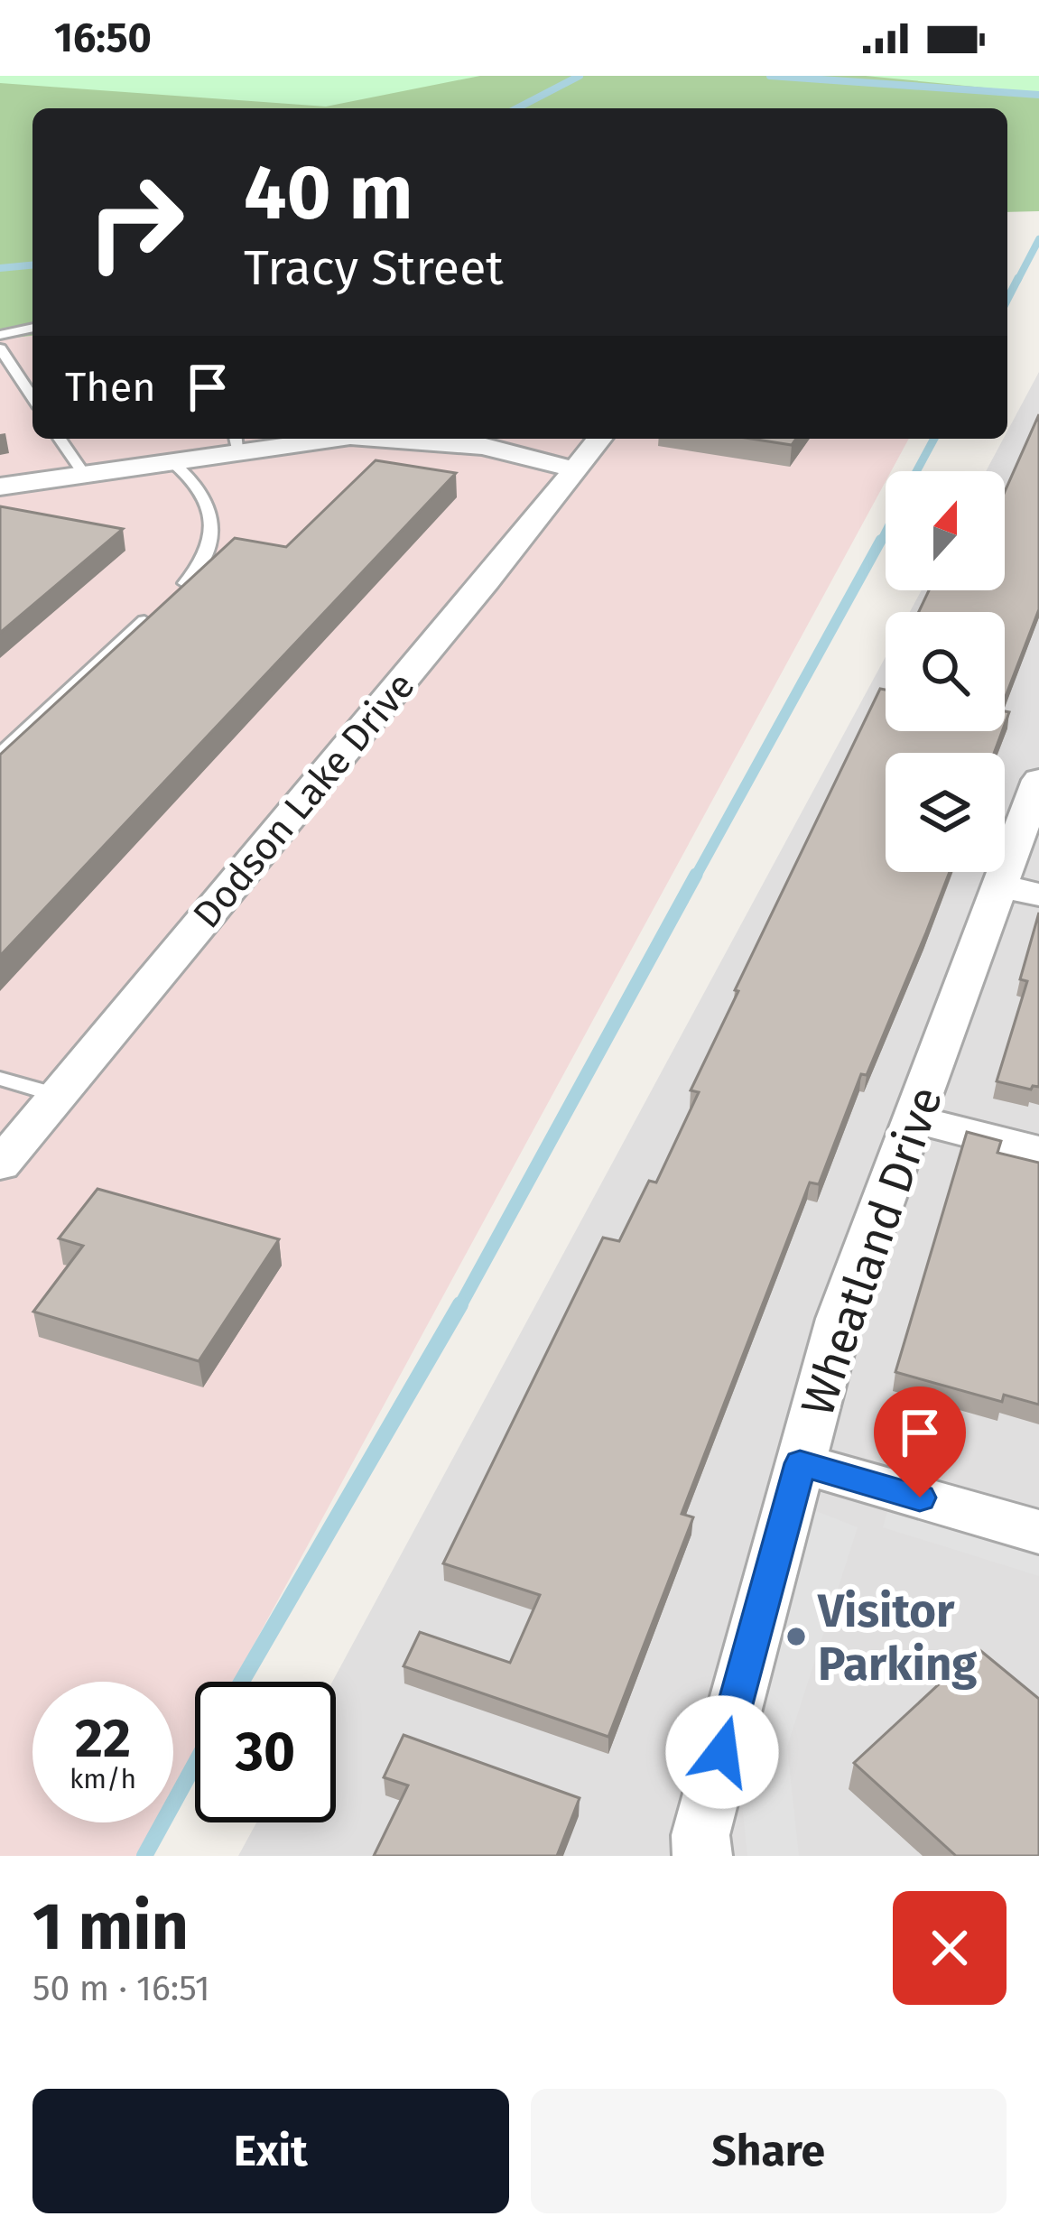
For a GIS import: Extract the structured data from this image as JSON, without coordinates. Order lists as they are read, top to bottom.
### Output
{
  "streets": {
    "street": ["Dodson Lake Drive", "Wheatland Drive"]
  },
  "places": ["Visitor Parking"],
  "north": "top",
  "page": {
    "status": "16:50",
    "turn": ["40 m", "Tracy Street"],
    "then": "Then",
    "speed": "22 km/h",
    "limit": "30",
    "heading": ["1 min", "50 m · 16:51"],
    "buttons": ["Exit", "Share"]
  }
}
